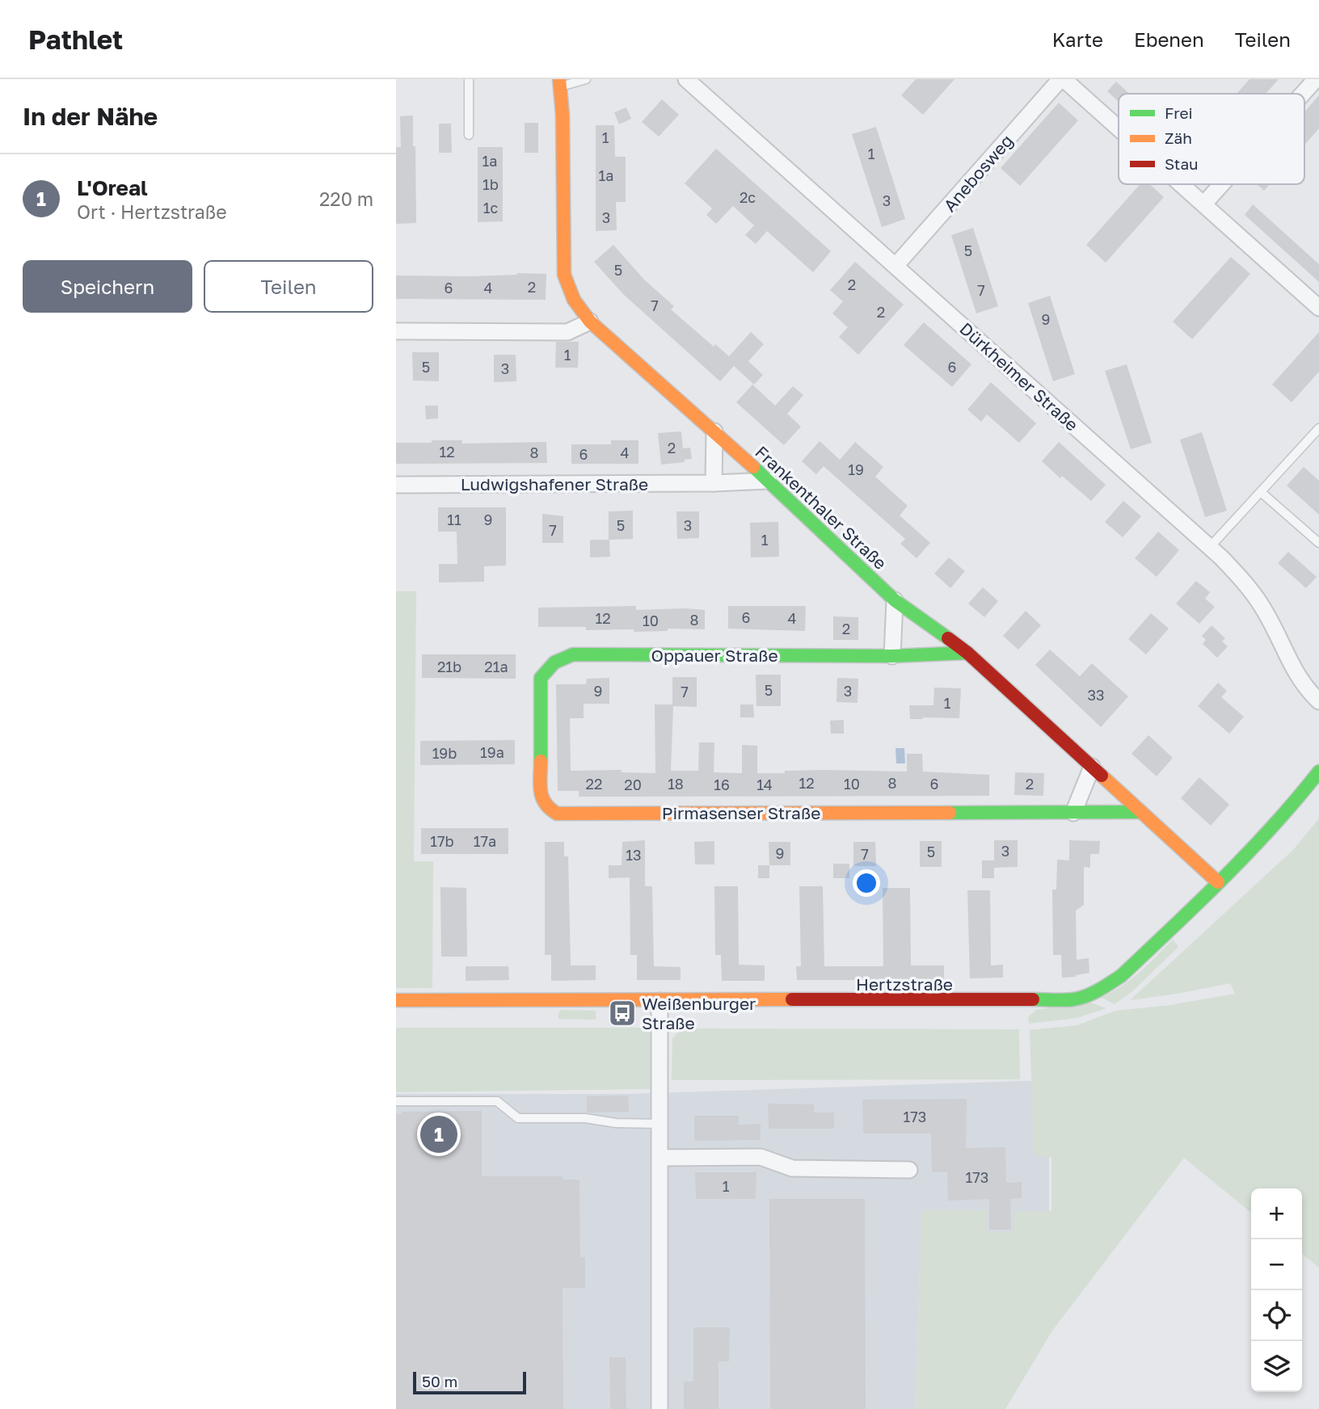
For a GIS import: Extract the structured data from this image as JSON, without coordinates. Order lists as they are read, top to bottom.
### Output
{
  "streets": {
    "street": [
      "Anebosweg",
      "Dürkheimer Straße",
      "Ludwigshafener Straße",
      "Frankenthaler Straße",
      "Oppauer Straße",
      "Pirmasenser Straße",
      "Hertzstraße"
    ]
  },
  "crossings": [
    ["Anebosweg", "Dürkheimer Straße"],
    ["Ludwigshafener Straße", "Frankenthaler Straße"],
    ["Frankenthaler Straße", "Oppauer Straße"],
    ["Frankenthaler Straße", "Pirmasenser Straße"],
    ["Frankenthaler Straße", "Hertzstraße"],
    ["Oppauer Straße", "Pirmasenser Straße"]
  ],
  "places": {
    "bus stop": ["Weißenburger Straße"]
  },
  "house_numbers": [
    "1",
    "1",
    "1a",
    "1a",
    "1b",
    "2c",
    "3",
    "1c",
    "3",
    "5",
    "5",
    "2",
    "2",
    "6",
    "4",
    "7",
    "7",
    "2",
    "9",
    "1",
    "5",
    "6",
    "3",
    "2",
    "12",
    "8",
    "4",
    "6",
    "19",
    "11",
    "9",
    "5",
    "3",
    "7",
    "1",
    "6",
    "12",
    "4",
    "8",
    "10",
    "2",
    "21b",
    "21a",
    "5",
    "9",
    "3",
    "7",
    "33",
    "1",
    "19a",
    "19b",
    "12",
    "8",
    "22",
    "18",
    "10",
    "6",
    "2",
    "20",
    "16",
    "14",
    "17b",
    "17a",
    "3",
    "5",
    "9",
    "7",
    "13",
    "173",
    "173",
    "1"
  ],
  "legend": ["Frei", "Zäh", "Stau"],
  "scale_bar": "50 m",
  "page": {
    "header": "Pathlet",
    "nav": ["Karte", "Ebenen", "Teilen"],
    "heading": "In der Nähe",
    "list": [
      {
        "mark": "1",
        "name": "L'Oreal",
        "note": "Ort · Hertzstraße",
        "value": "220 m"
      }
    ],
    "buttons": ["Speichern", "Teilen"],
    "pins": "1",
    "map_buttons": ["+", "−"],
    "scale": "50 m"
  }
}
